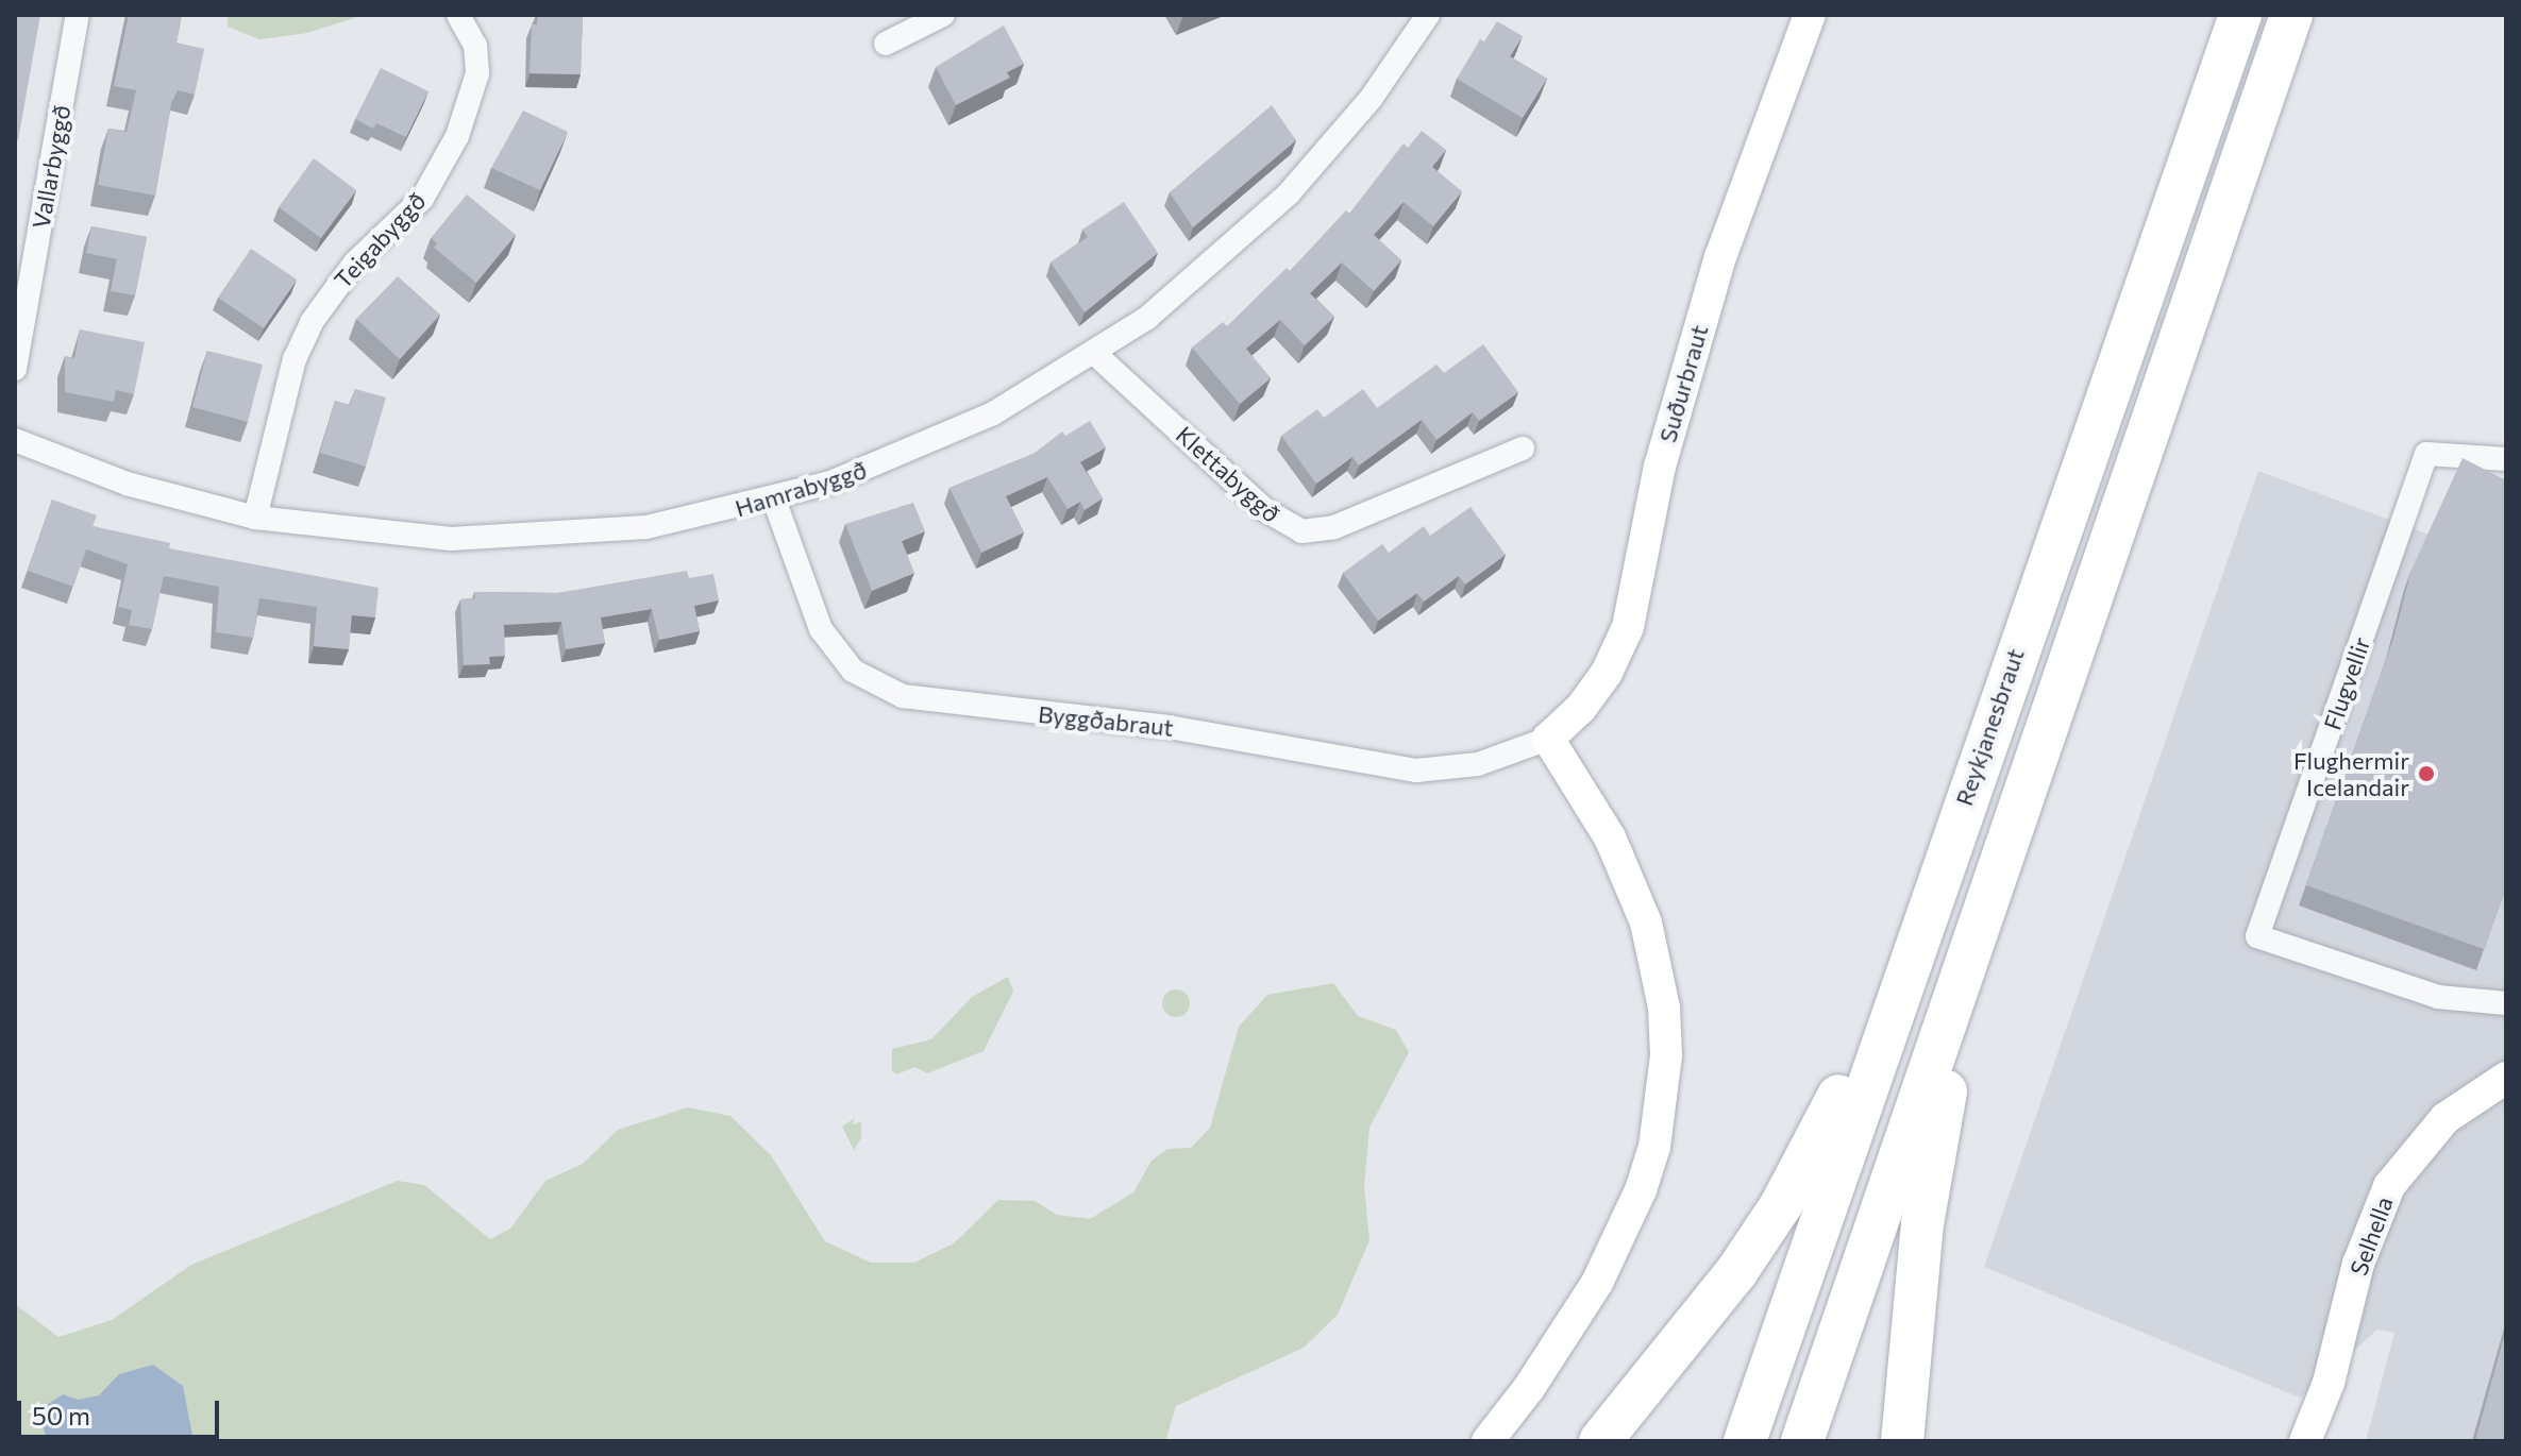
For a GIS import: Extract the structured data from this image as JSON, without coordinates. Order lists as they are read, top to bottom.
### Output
{
  "streets": {
    "highway": ["Reykjanesbraut"],
    "street": [
      "Vallarbyggð",
      "Teigabyggð",
      "Suðurbraut",
      "Klettabyggð",
      "Hamrabyggð",
      "Flugvellir",
      "Byggðabraut",
      "Selhella"
    ]
  },
  "crossings": [
    ["Teigabyggð", "Hamrabyggð"],
    ["Suðurbraut", "Byggðabraut"],
    ["Klettabyggð", "Hamrabyggð"],
    ["Hamrabyggð", "Byggðabraut"]
  ],
  "places": ["Flughermir Icelandair"],
  "scale_bar": "50 m"
}
